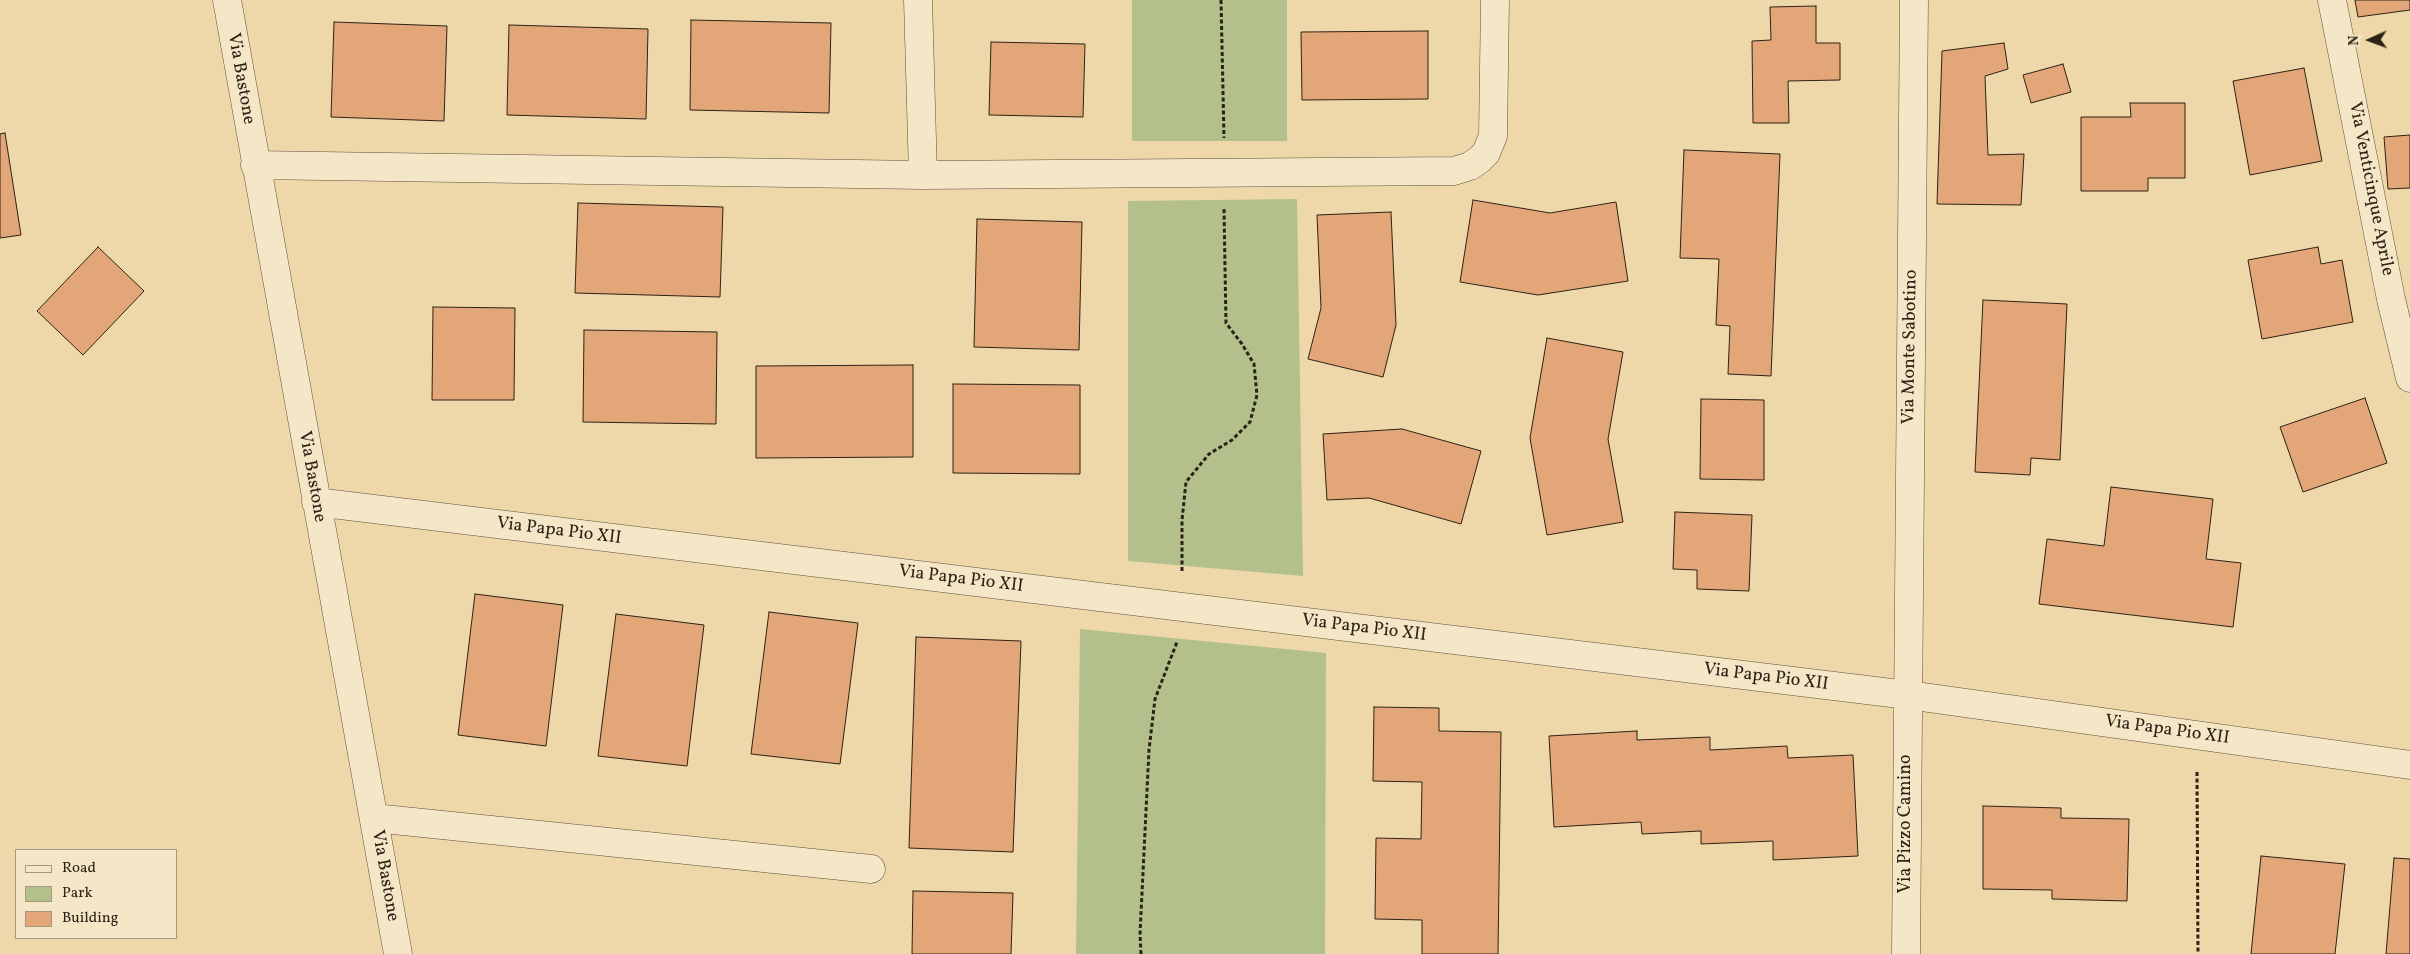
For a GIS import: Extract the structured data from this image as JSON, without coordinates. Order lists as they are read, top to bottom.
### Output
{
  "streets": {
    "street": [
      "Via Bastone",
      "Via Venticinque Aprile",
      "Via Monte Sabotino",
      "Via Papa Pio XII",
      "Via Pizzo Camino"
    ]
  },
  "crossings": [
    ["Via Bastone", "Via Papa Pio XII"],
    ["Via Monte Sabotino", "Via Papa Pio XII"],
    ["Via Monte Sabotino", "Via Pizzo Camino"],
    ["Via Papa Pio XII", "Via Pizzo Camino"]
  ],
  "legend": ["Road", "Park", "Building"],
  "north": "left"
}
